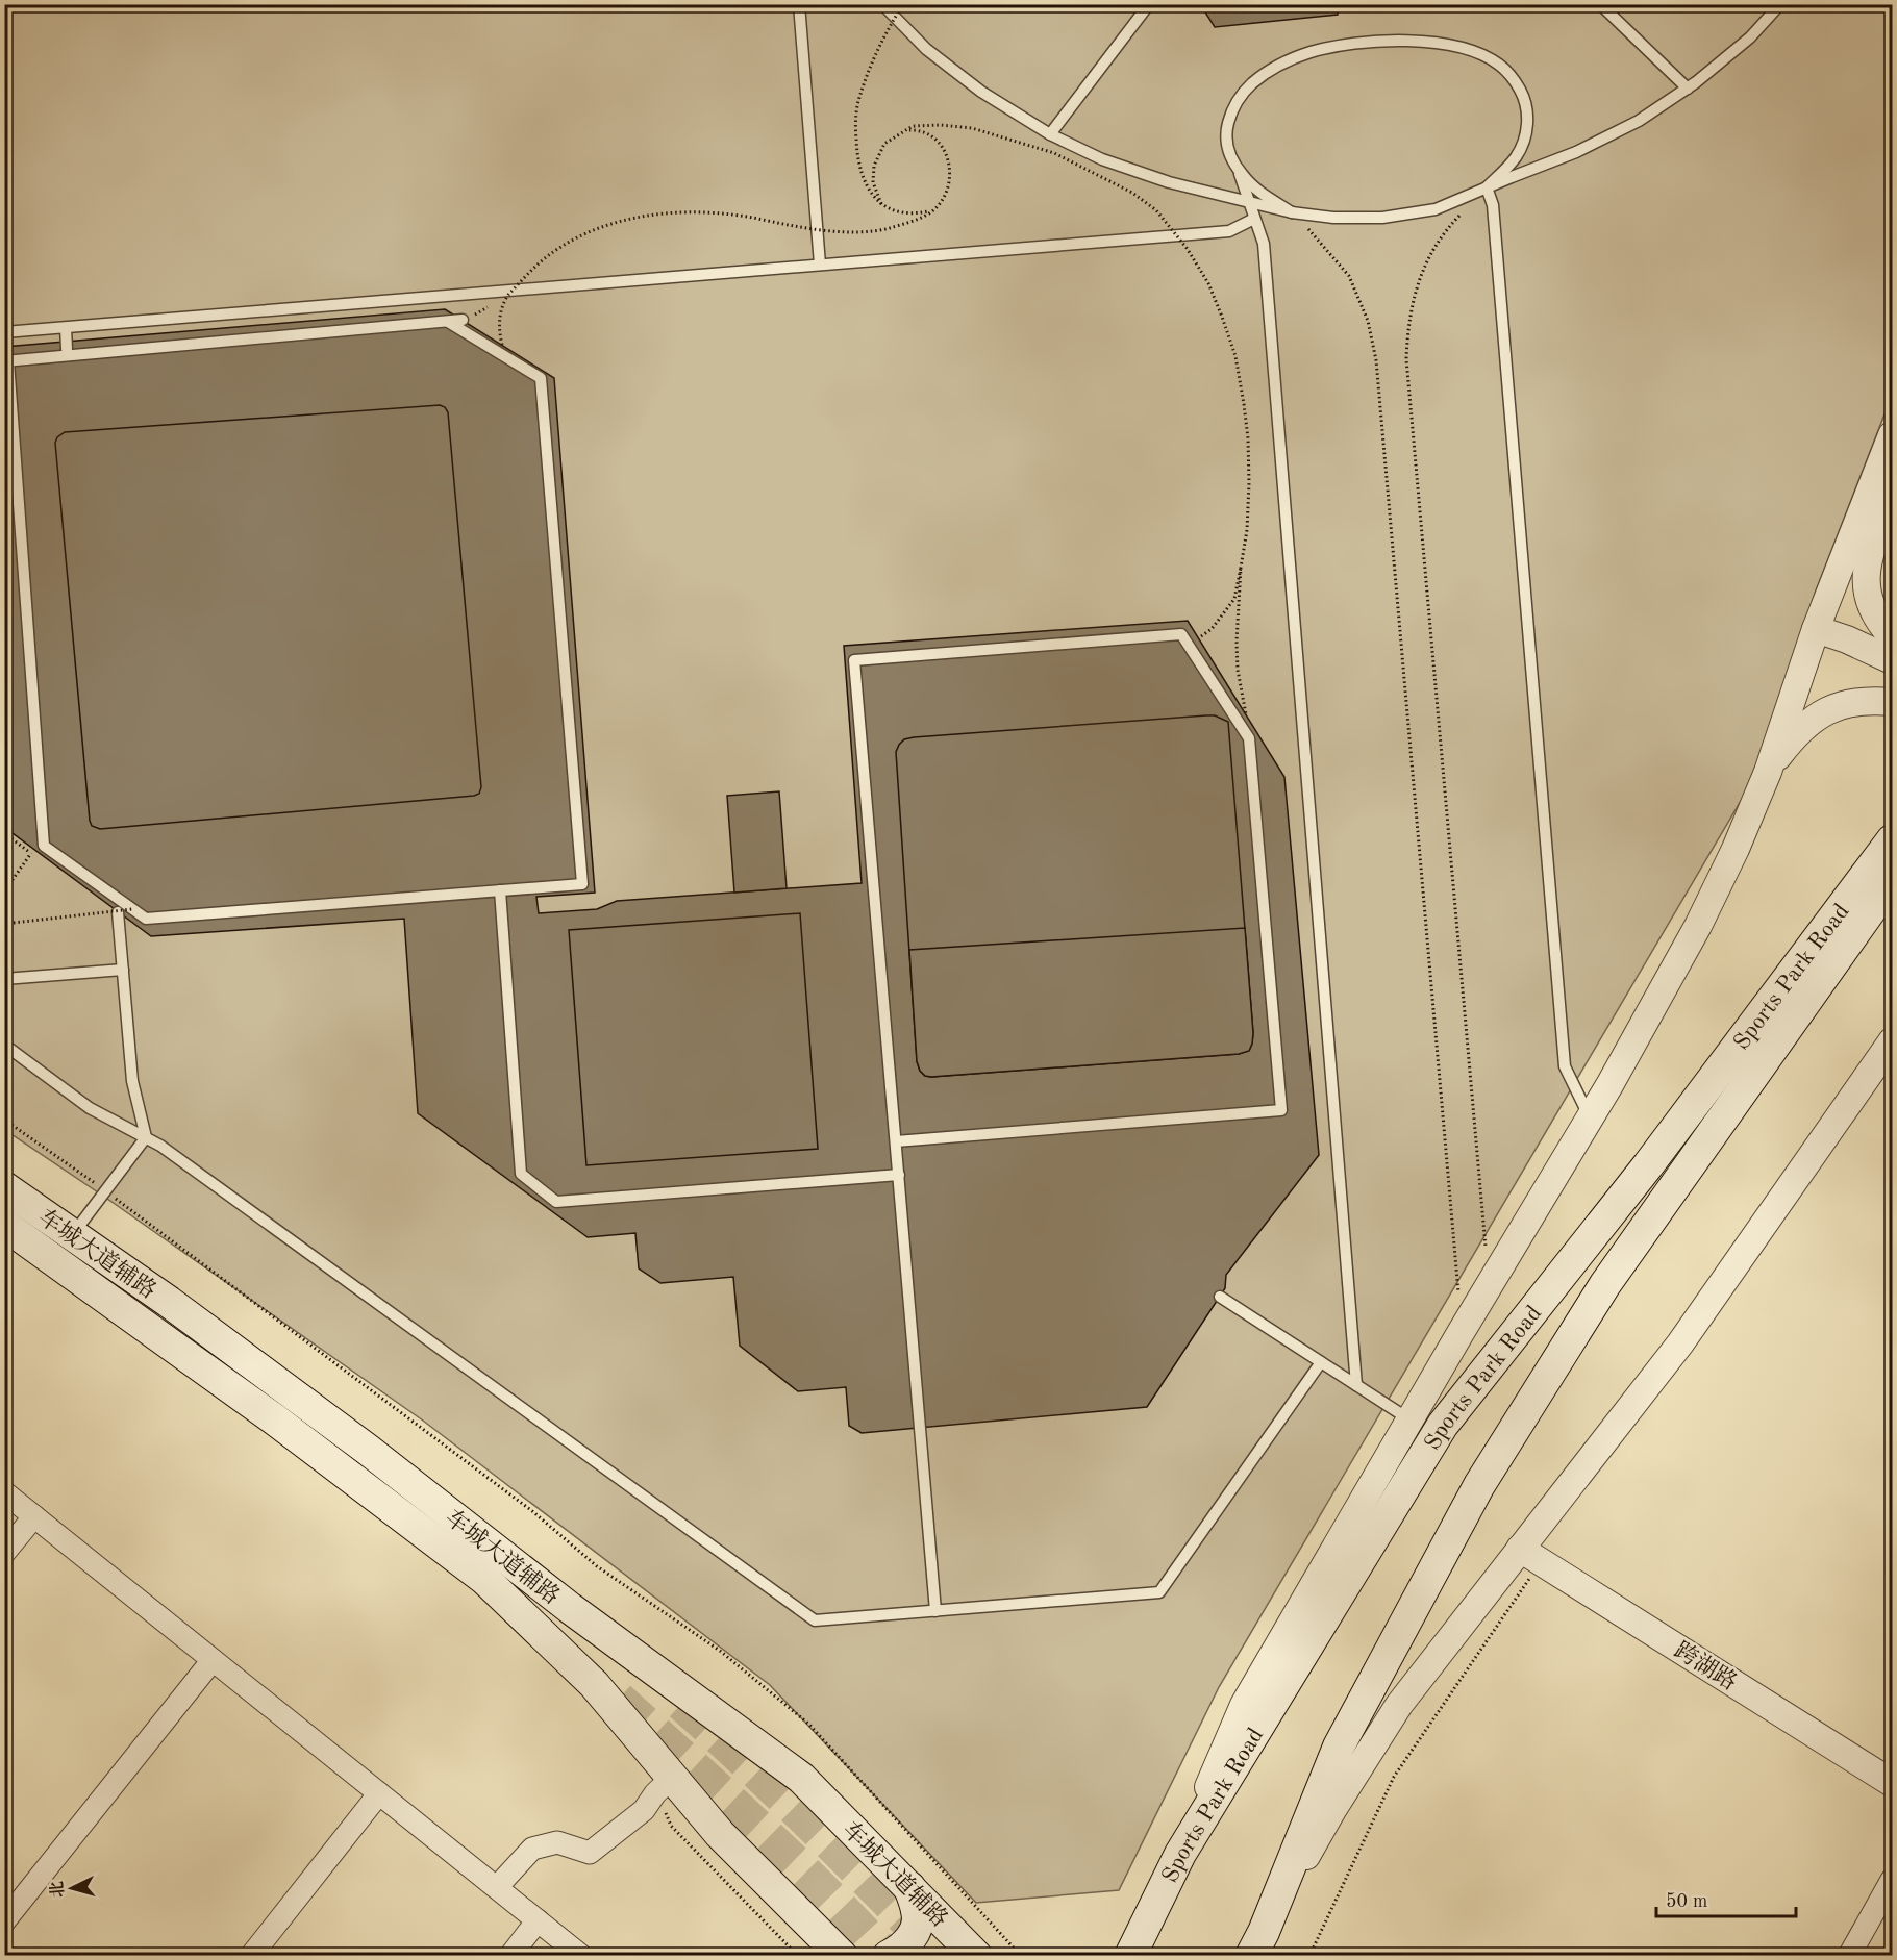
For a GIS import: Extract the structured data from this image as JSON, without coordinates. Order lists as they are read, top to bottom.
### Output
{
  "streets": {
    "main road": ["Sports Park Road", "车城大道辅路"],
    "street": ["跨湖路"]
  },
  "scale_bar": "50 m",
  "north": "left"
}
